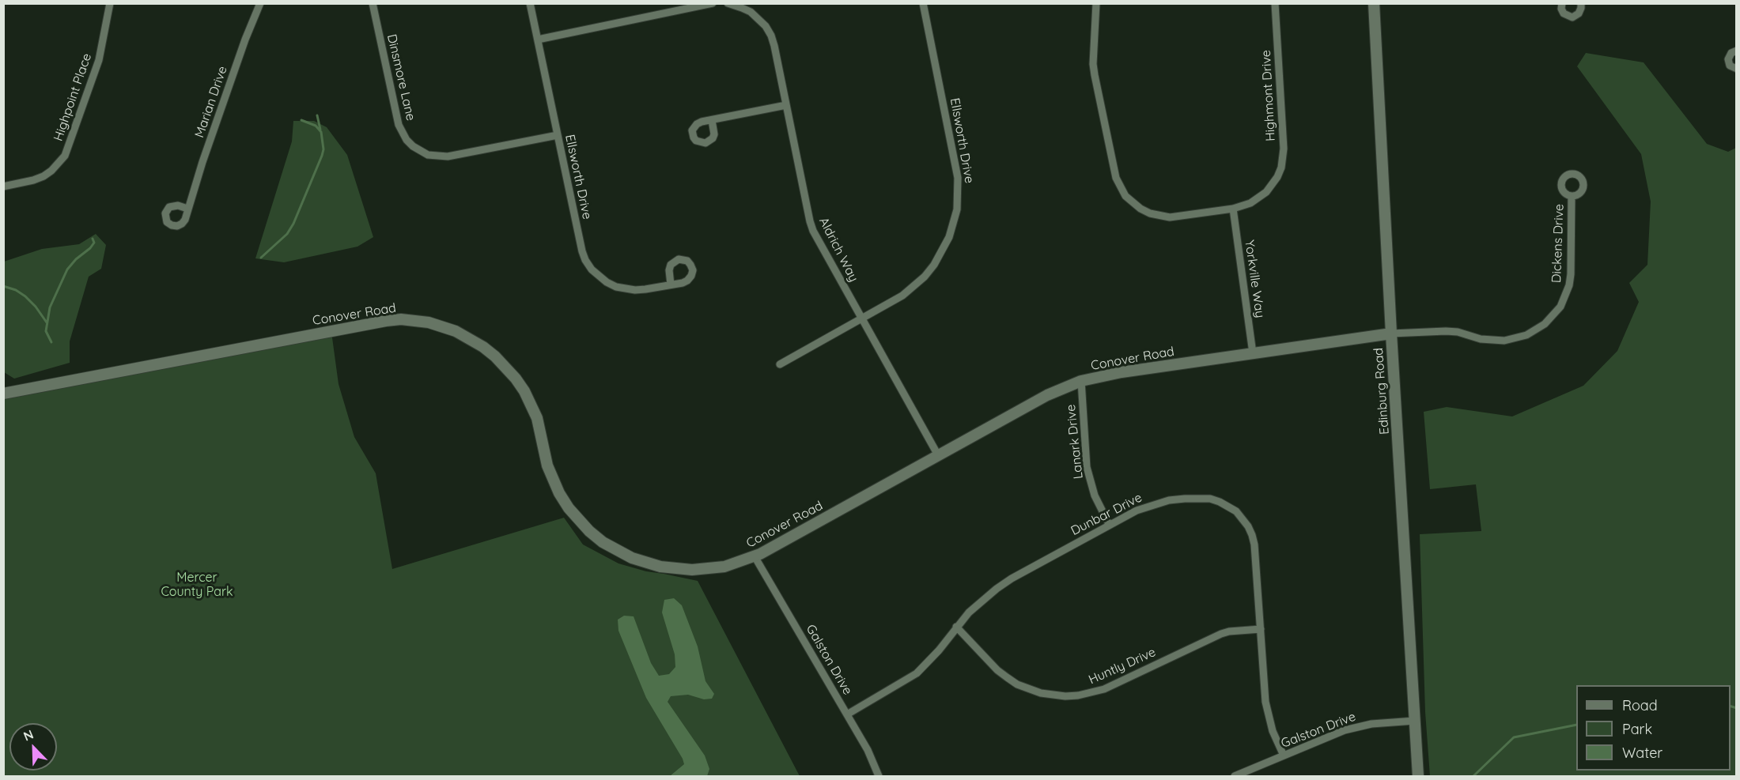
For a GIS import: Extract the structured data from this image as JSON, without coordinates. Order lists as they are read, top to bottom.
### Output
{
  "streets": {
    "street": [
      "Dinsmore Lane",
      "Highmont Drive",
      "Highpoint Place",
      "Marian Drive",
      "Ellsworth Drive",
      "Dickens Drive",
      "Aldrich Way",
      "Yorkville Way",
      "Conover Road",
      "Edinburg Road",
      "Lanark Drive",
      "Dunbar Drive",
      "Galston Drive",
      "Huntly Drive"
    ]
  },
  "crossings": [
    ["Dinsmore Lane", "Ellsworth Drive"],
    ["Highmont Drive", "Yorkville Way"],
    ["Ellsworth Drive", "Aldrich Way"],
    ["Dickens Drive", "Conover Road"],
    ["Dickens Drive", "Edinburg Road"],
    ["Aldrich Way", "Conover Road"],
    ["Yorkville Way", "Conover Road"],
    ["Conover Road", "Edinburg Road"],
    ["Conover Road", "Lanark Drive"],
    ["Conover Road", "Galston Drive"],
    ["Edinburg Road", "Galston Drive"],
    ["Lanark Drive", "Dunbar Drive"],
    ["Dunbar Drive", "Galston Drive"],
    ["Dunbar Drive", "Huntly Drive"]
  ],
  "parks": ["Mercer County Park"],
  "legend": ["Road", "Park", "Water"],
  "north": "top left"
}
